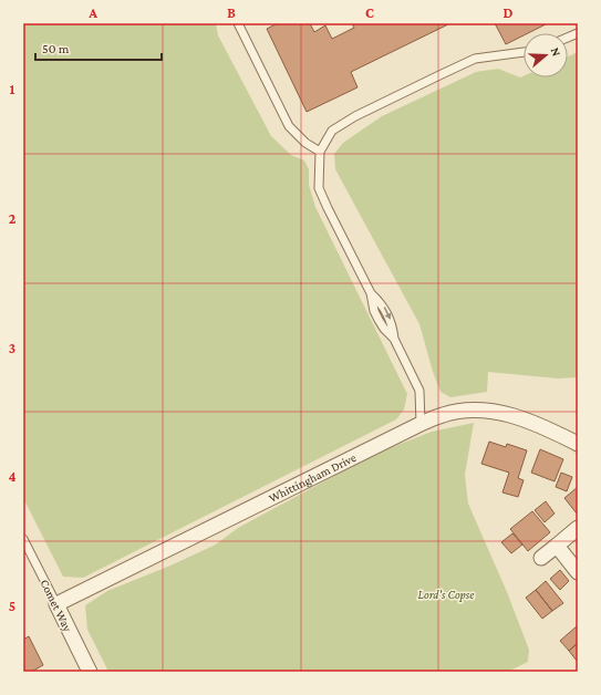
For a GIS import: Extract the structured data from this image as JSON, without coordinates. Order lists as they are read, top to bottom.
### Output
{
  "streets": {
    "street": ["Whittingham Drive", "Comet Way"]
  },
  "crossings": [
    ["Whittingham Drive", "Comet Way"]
  ],
  "parks": ["Lord's Copse"],
  "scale_bar": "50 m",
  "north": "right",
  "grid": {
    "columns": [
      "A",
      "B",
      "C",
      "D"
    ],
    "rows": [
      "1",
      "2",
      "3",
      "4",
      "5"
    ]
  }
}
